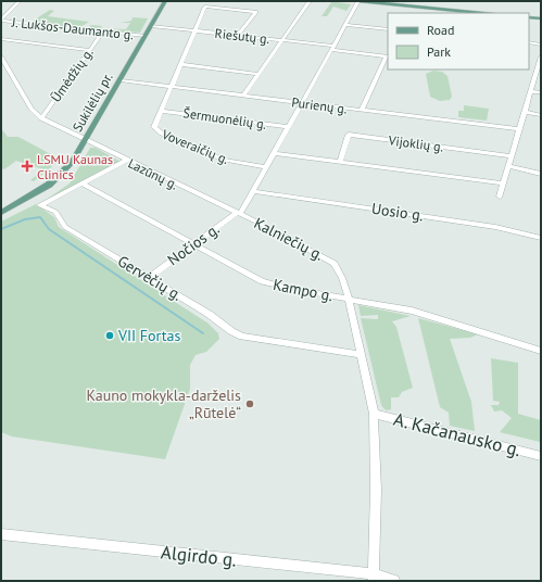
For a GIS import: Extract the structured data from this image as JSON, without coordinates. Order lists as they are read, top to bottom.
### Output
{
  "streets": {
    "main road": ["Sukilėlių pr."],
    "street": [
      "J. Lukšos-Daumanto g.",
      "Riešutų g.",
      "Ūmėdžių g.",
      "Purienų g.",
      "Šermuonėlių g.",
      "Vijoklių g.",
      "Voveraičių g.",
      "Lazūnų g.",
      "Uosio g.",
      "Kalniečių g.",
      "Nočios g.",
      "Gervėčių g.",
      "Kampo g.",
      "A. Kačanausko g.",
      "Algirdo g."
    ]
  },
  "crossings": [
    ["J. Lukšos-Daumanto g.", "Ūmėdžių g."],
    ["J. Lukšos-Daumanto g.", "Sukilėlių pr."],
    ["Riešutų g.", "Sukilėlių pr."],
    ["Riešutų g.", "Voveraičių g."],
    ["Riešutų g.", "Kalniečių g."],
    ["Ūmėdžių g.", "Lazūnų g."],
    ["Sukilėlių pr.", "Purienų g."],
    ["Sukilėlių pr.", "Lazūnų g."],
    ["Purienų g.", "Voveraičių g."],
    ["Purienų g.", "Kalniečių g."],
    ["Šermuonėlių g.", "Voveraičių g."],
    ["Šermuonėlių g.", "Kalniečių g."],
    ["Vijoklių g.", "Kalniečių g."],
    ["Voveraičių g.", "Kalniečių g."],
    ["Lazūnų g.", "Kalniečių g."],
    ["Lazūnų g.", "Nočios g."],
    ["Lazūnų g.", "Gervėčių g."],
    ["Uosio g.", "Kalniečių g."],
    ["Kalniečių g.", "Nočios g."],
    ["Kalniečių g.", "Gervėčių g."],
    ["Kalniečių g.", "Kampo g."],
    ["Kalniečių g.", "A. Kačanausko g."],
    ["Kalniečių g.", "Algirdo g."],
    ["Nočios g.", "Gervėčių g."],
    ["Nočios g.", "Kampo g."],
    ["Gervėčių g.", "Kampo g."]
  ],
  "places": {
    "health": ["LSMU Kaunas Clinics"],
    "other": ["VII Fortas", "Kauno mokykla-darželis „Rūtelė“"]
  },
  "legend": ["Road", "Park"]
}
